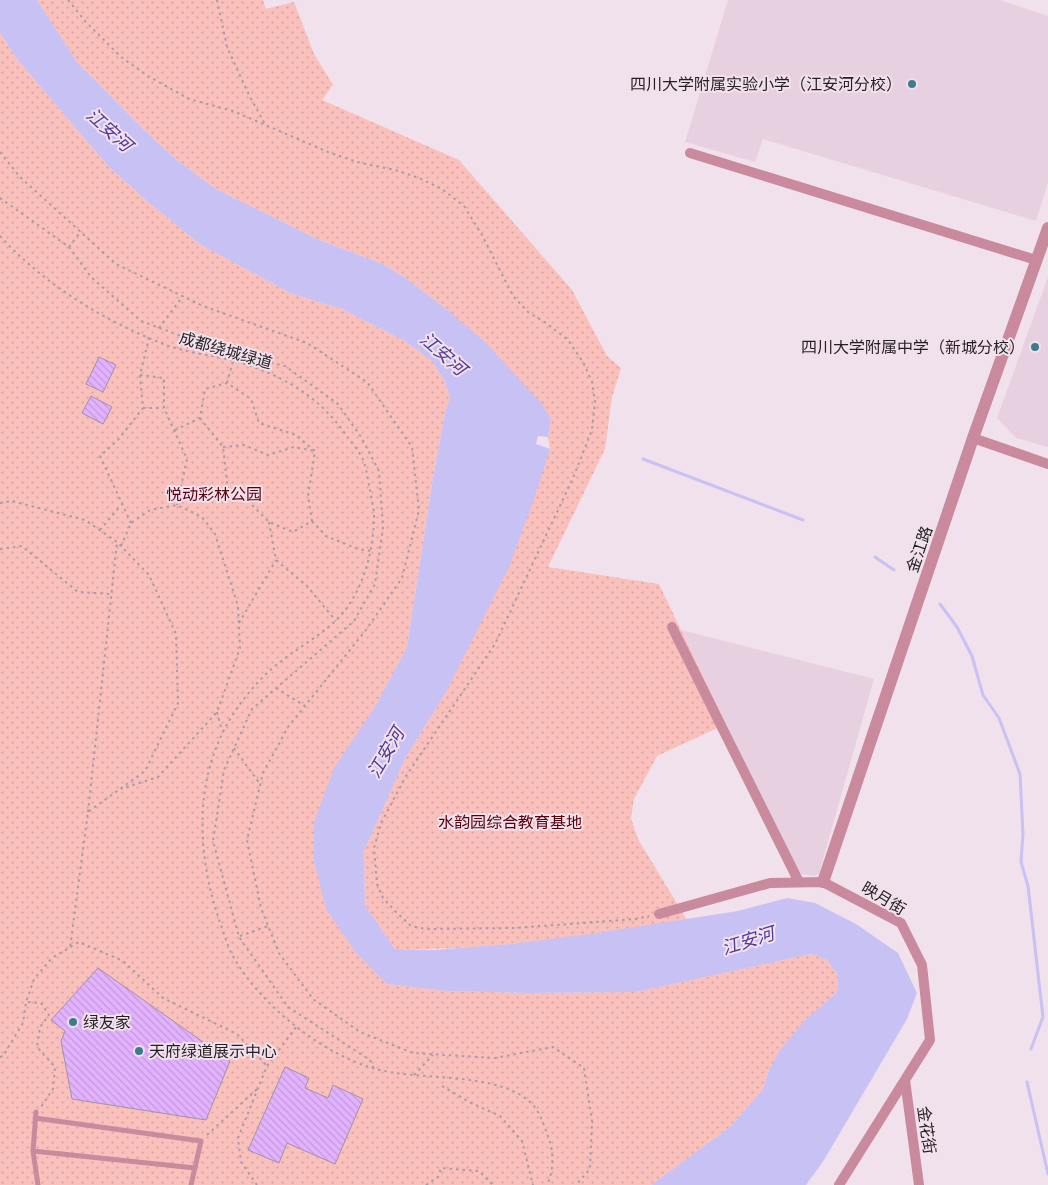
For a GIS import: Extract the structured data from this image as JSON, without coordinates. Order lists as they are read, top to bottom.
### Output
{
  "streets": {
    "street": ["金江路", "映月街", "金花街"],
    "path": ["成都绕城绿道"]
  },
  "crossings": [
    ["金江路", "映月街"],
    ["映月街", "金花街"]
  ],
  "water": ["江安河"],
  "parks": ["悦动彩林公园", "水韵园综合教育基地"],
  "places": [
    "四川大学附属实验小学（江安河分校）",
    "四川大学附属中学（新城分校）",
    "绿友家",
    "天府绿道展示中心"
  ]
}
